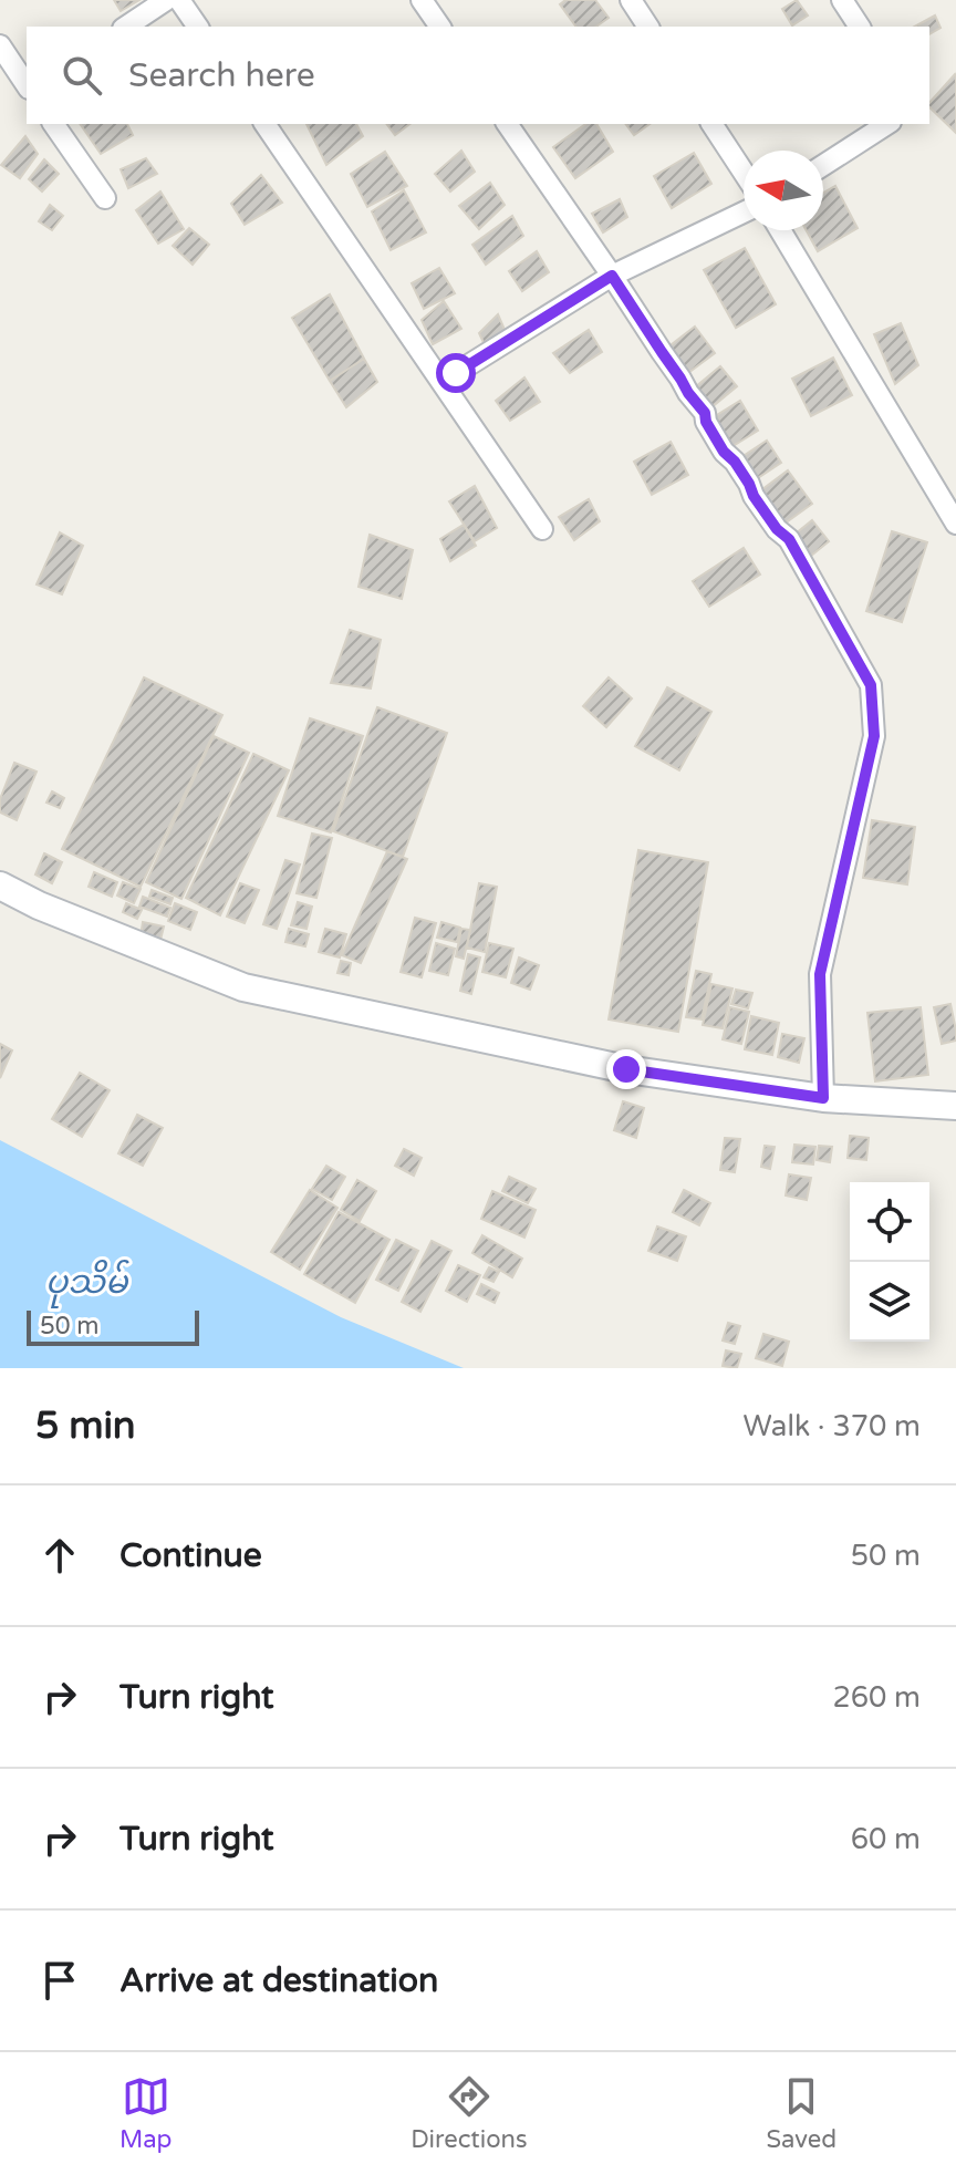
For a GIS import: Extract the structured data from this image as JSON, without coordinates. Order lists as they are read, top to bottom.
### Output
{
  "water": ["ပုသိမ်"],
  "scale_bar": "50 m",
  "north": "left",
  "page": {
    "search": "Search here",
    "scale": "50 m",
    "heading": ["5 min", "Walk · 370 m"],
    "list": [
      ["Continue", "50 m"],
      ["Turn right", "260 m"],
      ["Turn right", "60 m"],
      "Arrive at destination"
    ],
    "nav": ["Map", "Directions", "Saved"]
  }
}
